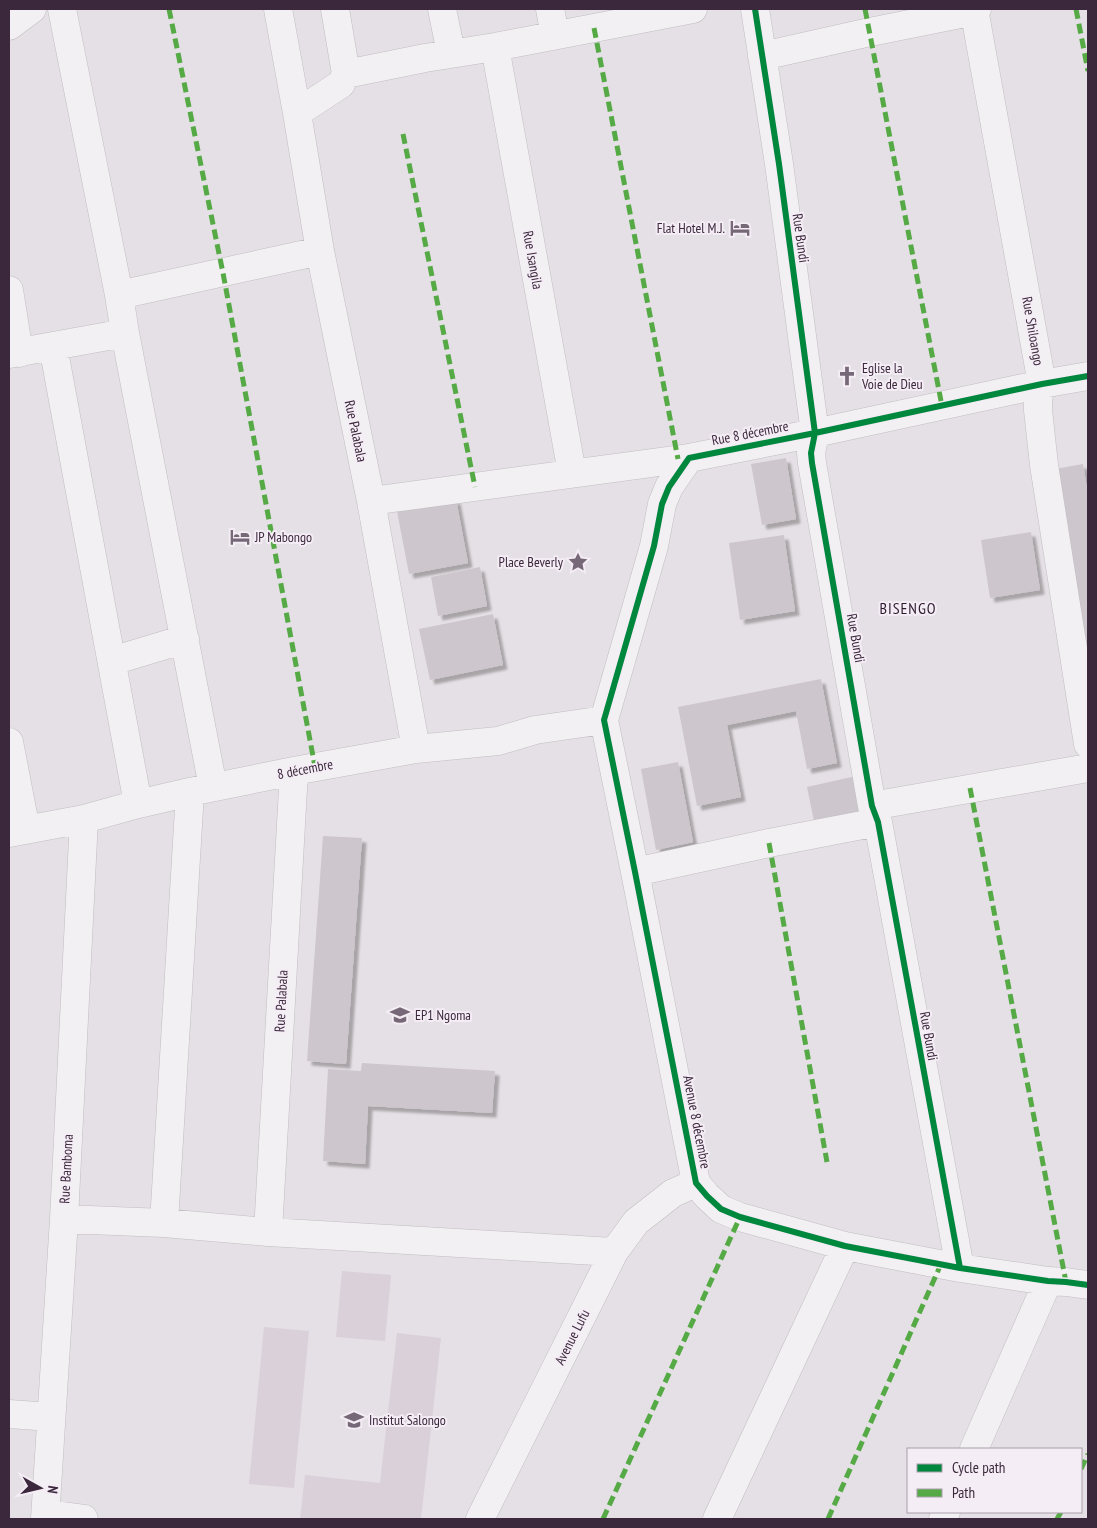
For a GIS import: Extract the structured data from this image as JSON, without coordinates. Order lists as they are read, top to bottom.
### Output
{
  "streets": {
    "street": [
      "Rue Bundi",
      "Rue Isangila",
      "Rue Shiloango",
      "Rue Palabala",
      "Rue 8 décembre",
      "8 décembre",
      "Avenue 8 décembre",
      "Rue Bamboma",
      "Avenue Lufu"
    ]
  },
  "crossings": [
    ["Rue Bundi", "Rue 8 décembre"],
    ["Rue Bundi", "Avenue 8 décembre"],
    ["Rue Isangila", "Rue 8 décembre"],
    ["Rue Shiloango", "Rue 8 décembre"],
    ["Rue Palabala", "Rue 8 décembre"],
    ["Rue Palabala", "8 décembre"],
    ["8 décembre", "Avenue 8 décembre"],
    ["8 décembre", "Rue Bamboma"],
    ["Avenue 8 décembre", "Avenue Lufu"]
  ],
  "districts": ["BISENGO"],
  "places": {
    "hotel": ["Flat Hotel M.J.", "JP Mabongo"],
    "church": ["Eglise la Voie de Dieu"],
    "place": ["Place Beverly"],
    "school or university": ["EP1 Ngoma", "Institut Salongo"]
  },
  "legend": ["Cycle path", "Path"],
  "north": "right"
}
